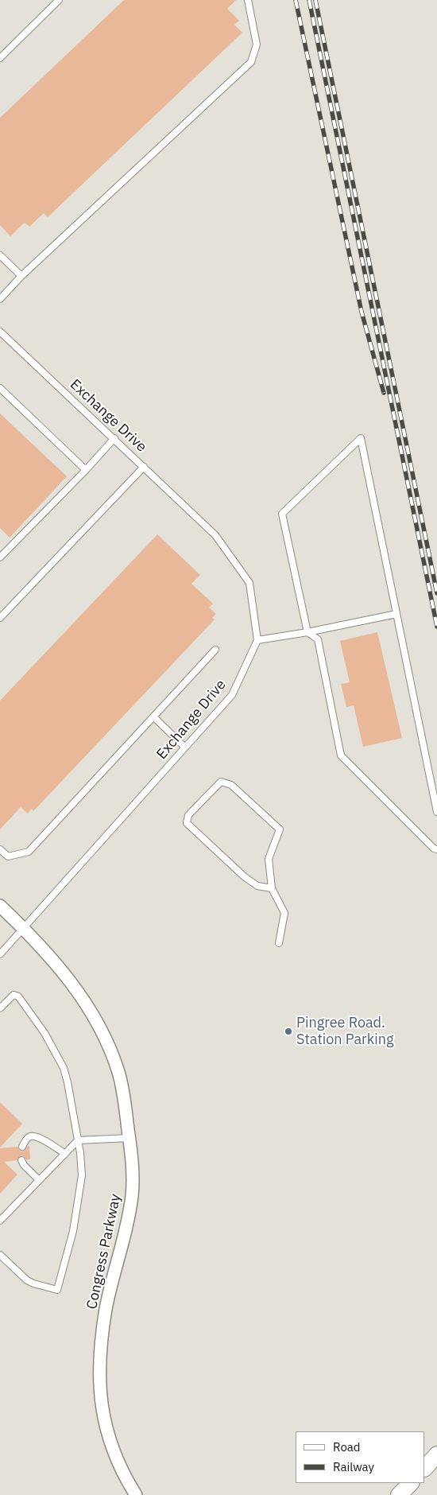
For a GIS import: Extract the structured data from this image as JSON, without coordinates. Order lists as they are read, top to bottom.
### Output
{
  "streets": {
    "street": ["Congress Parkway"],
    "lane": ["Exchange Drive"]
  },
  "crossings": [
    ["Exchange Drive", "Congress Parkway"]
  ],
  "places": ["Pingree Road. Station Parking"],
  "legend": ["Road", "Railway"]
}
